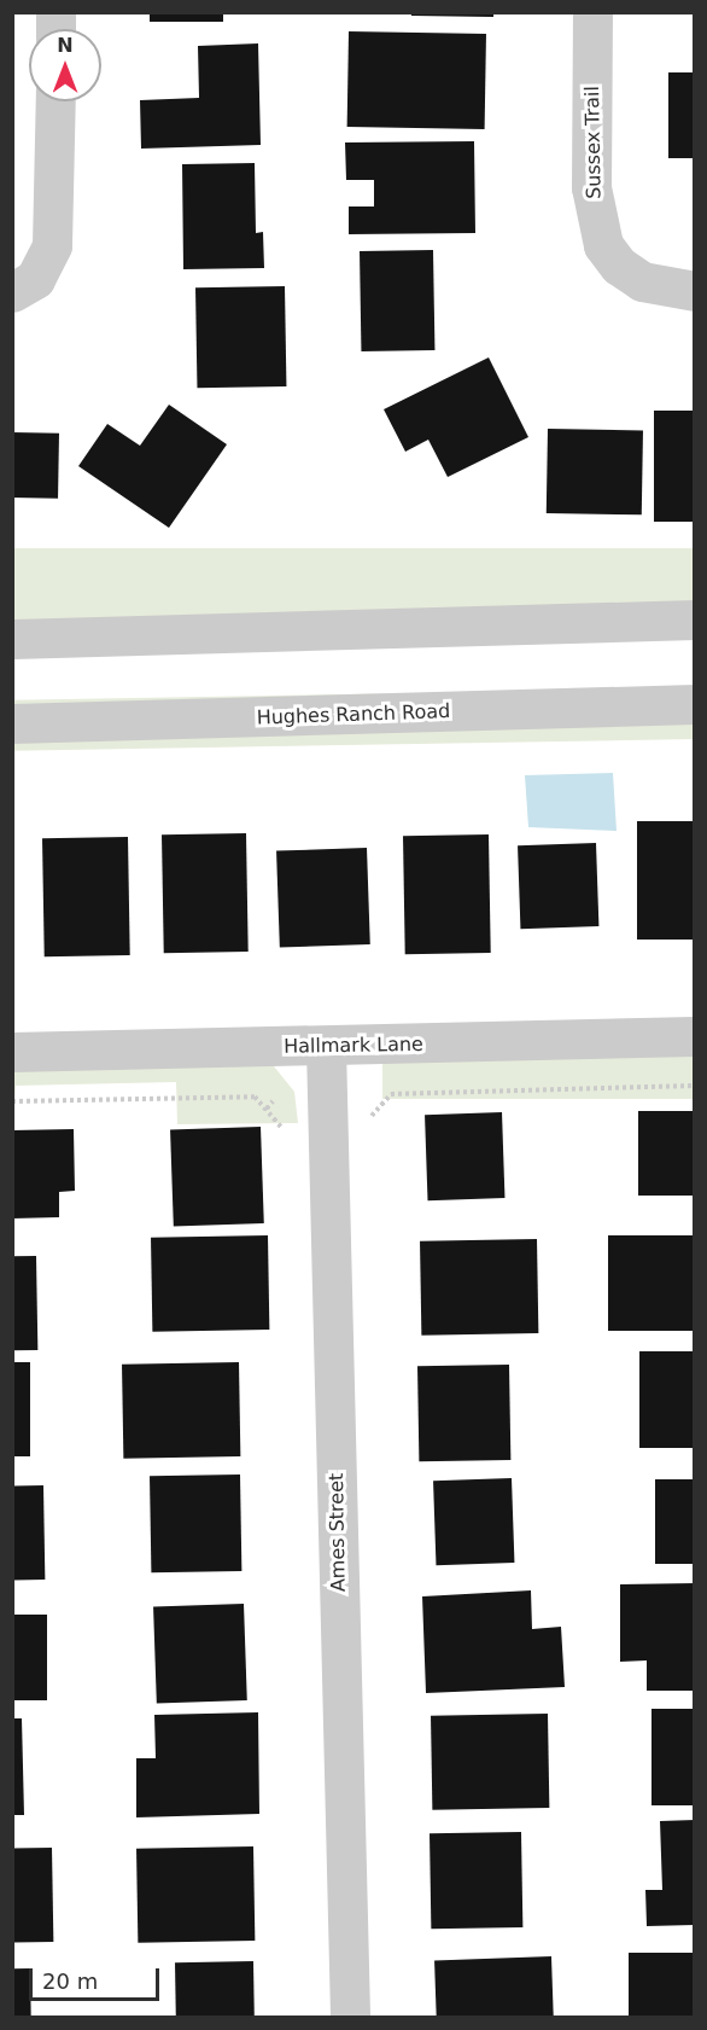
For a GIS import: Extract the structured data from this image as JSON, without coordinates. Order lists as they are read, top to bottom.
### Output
{
  "streets": {
    "street": [
      "Sussex Trail",
      "Hughes Ranch Road",
      "Hallmark Lane",
      "Ames Street"
    ]
  },
  "crossings": [
    ["Hallmark Lane", "Ames Street"]
  ],
  "scale_bar": "20 m",
  "north": "top"
}
